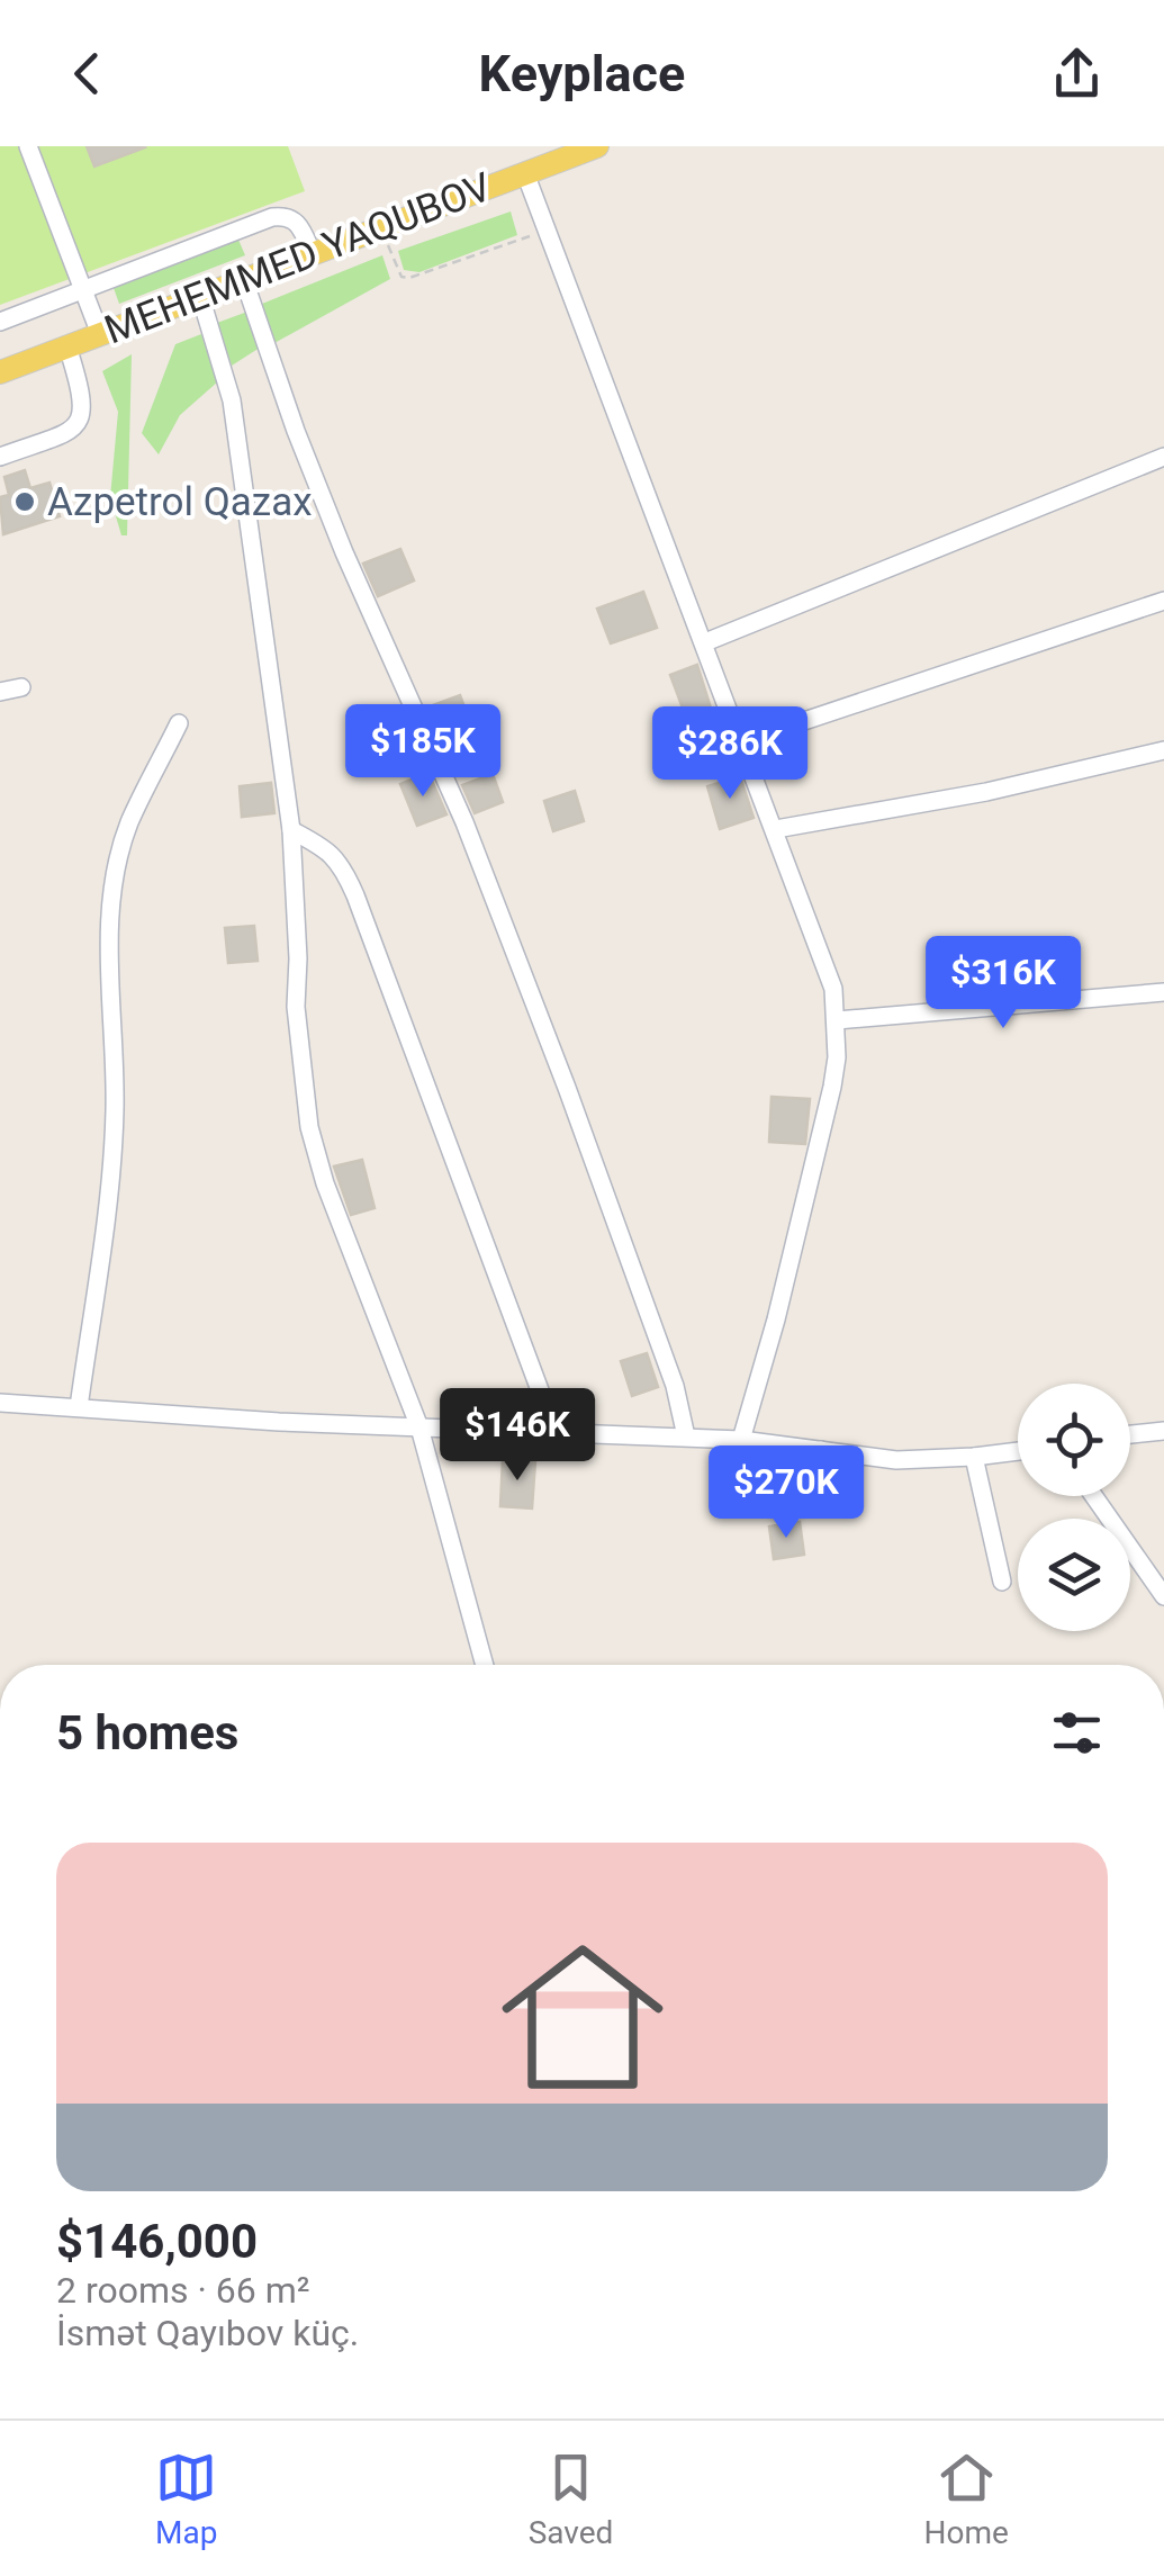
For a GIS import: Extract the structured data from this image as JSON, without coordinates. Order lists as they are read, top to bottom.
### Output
{
  "streets": {
    "main road": ["MEHEMMED YAQUBOV"]
  },
  "places": ["Azpetrol Qazax"],
  "page": {
    "header": "Keyplace",
    "price": [
      "$185K",
      "$286K",
      "$316K",
      "$146K",
      "$270K"
    ],
    "heading": "5 homes",
    "list": [
      {
        "name": "$146,000",
        "note": "2 rooms · 66 m² · İsmət Qayıbov küç."
      }
    ],
    "tabs": ["Map", "Saved", "Home"]
  }
}
